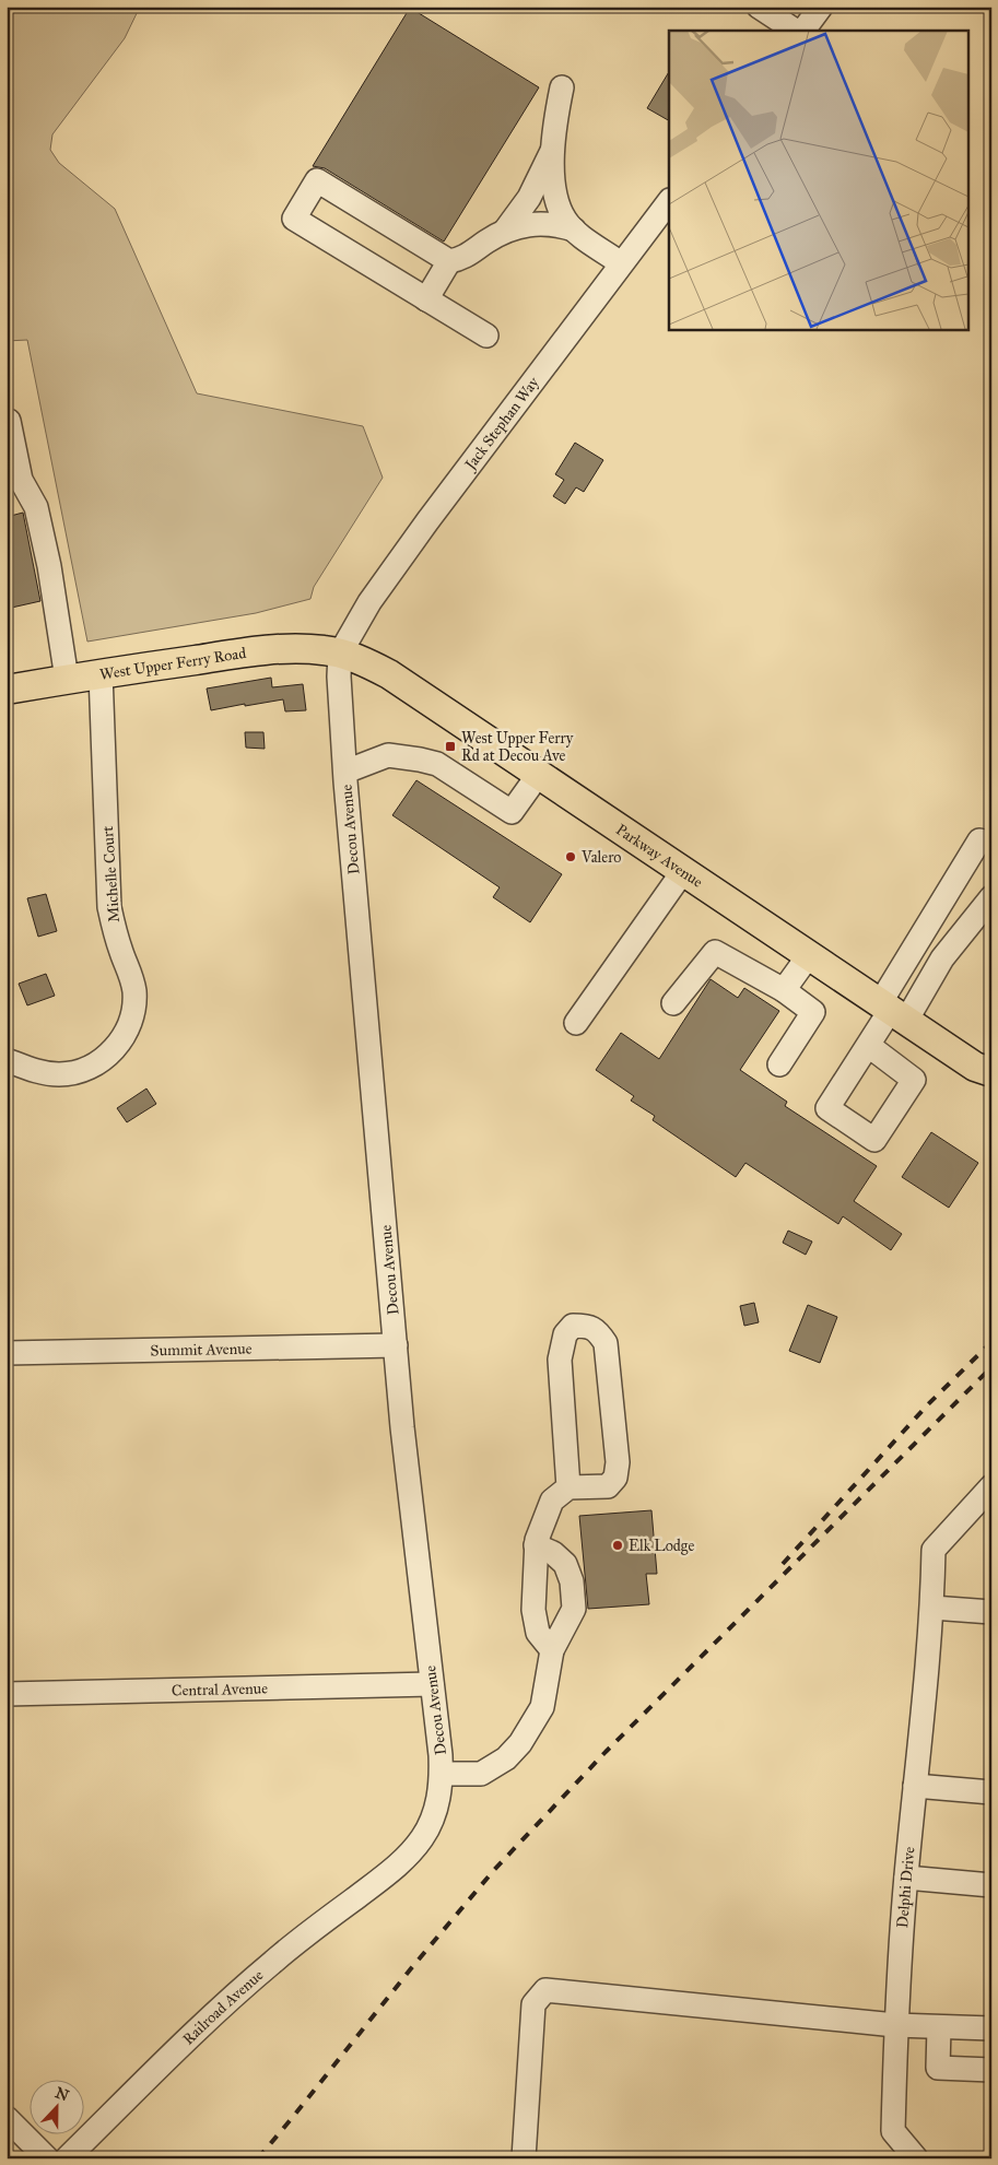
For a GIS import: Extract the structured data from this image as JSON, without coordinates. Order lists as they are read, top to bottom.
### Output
{
  "streets": {
    "main road": ["West Upper Ferry Road", "Parkway Avenue"],
    "street": [
      "Jack Stephan Way",
      "Decou Avenue",
      "Michelle Court",
      "Summit Avenue",
      "Central Avenue",
      "Delphi Drive",
      "Railroad Avenue"
    ]
  },
  "crossings": [
    ["Jack Stephan Way", "West Upper Ferry Road"],
    ["Jack Stephan Way", "Decou Avenue"],
    ["Jack Stephan Way", "Parkway Avenue"],
    ["West Upper Ferry Road", "Decou Avenue"],
    ["West Upper Ferry Road", "Parkway Avenue"],
    ["West Upper Ferry Road", "Michelle Court"],
    ["Decou Avenue", "Parkway Avenue"],
    ["Decou Avenue", "Summit Avenue"],
    ["Decou Avenue", "Central Avenue"],
    ["Decou Avenue", "Railroad Avenue"]
  ],
  "places": {
    "transit": ["West Upper Ferry Rd at Decou Ave"],
    "other": ["Valero", "Elk Lodge"]
  },
  "north": "top"
}
